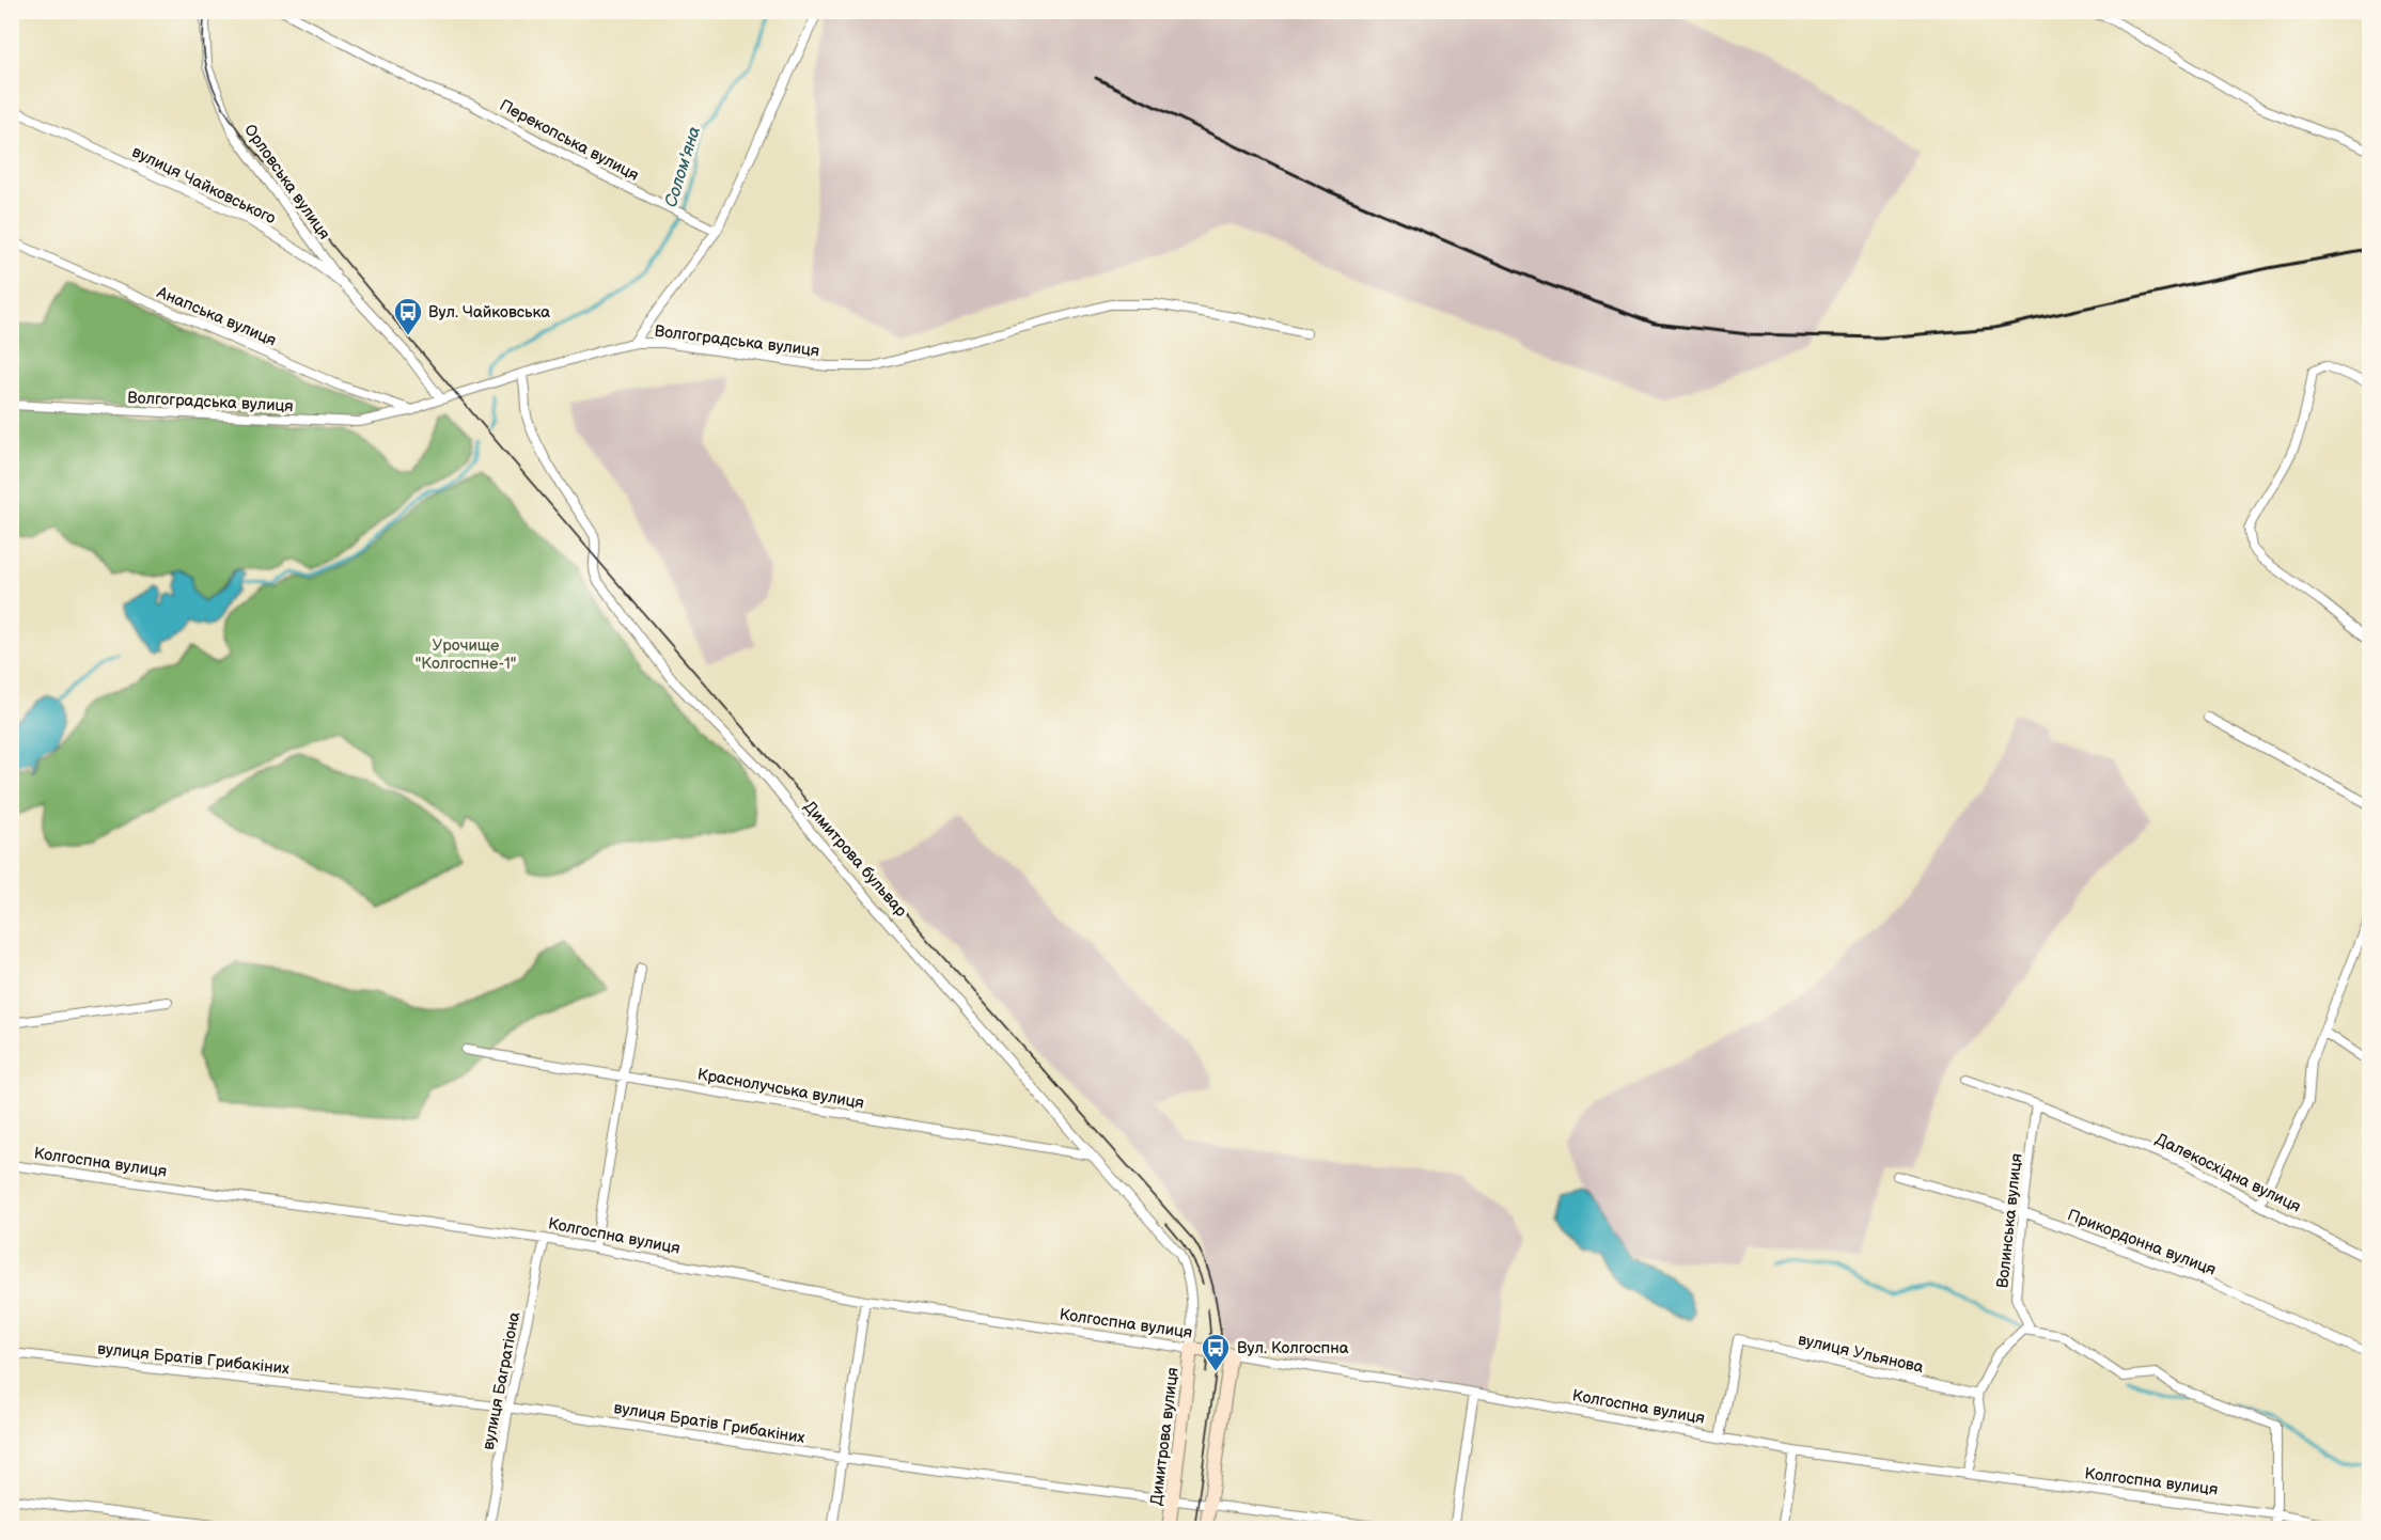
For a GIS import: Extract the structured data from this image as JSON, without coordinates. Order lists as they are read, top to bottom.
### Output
{
  "streets": {
    "street": [
      "Перекопська вулиця",
      "Орловська вулиця",
      "вулиця Чайковського",
      "Анапська вулиця",
      "Волгоградська вулиця",
      "Димитрова бульвар",
      "Краснолучська вулиця",
      "Колгоспна вулиця",
      "Далекосхідна вулиця",
      "Волинська вулиця",
      "Прикордонна вулиця",
      "вулиця Ульянова",
      "вулиця Братів Грибакіних",
      "вулиця Багратіона",
      "Димитрова вулиця"
    ]
  },
  "crossings": [
    ["Орловська вулиця", "вулиця Чайковського"],
    ["вулиця Чайковського", "Волгоградська вулиця"],
    ["Анапська вулиця", "Волгоградська вулиця"],
    ["Волгоградська вулиця", "Димитрова бульвар"],
    ["Димитрова бульвар", "Краснолучська вулиця"],
    ["Димитрова бульвар", "Колгоспна вулиця"],
    ["Димитрова бульвар", "Димитрова вулиця"],
    ["Колгоспна вулиця", "вулиця Ульянова"],
    ["Колгоспна вулиця", "вулиця Багратіона"],
    ["Колгоспна вулиця", "Димитрова вулиця"],
    ["Далекосхідна вулиця", "Волинська вулиця"],
    ["Волинська вулиця", "Прикордонна вулиця"],
    ["вулиця Братів Грибакіних", "вулиця Багратіона"],
    ["вулиця Братів Грибакіних", "Димитрова вулиця"]
  ],
  "water": ["Солом'яна"],
  "parks": ["Урочище \"Колгоспне-1\""],
  "places": {
    "bus stop": ["Вул. Чайковська", "Вул. Колгоспна"]
  }
}
